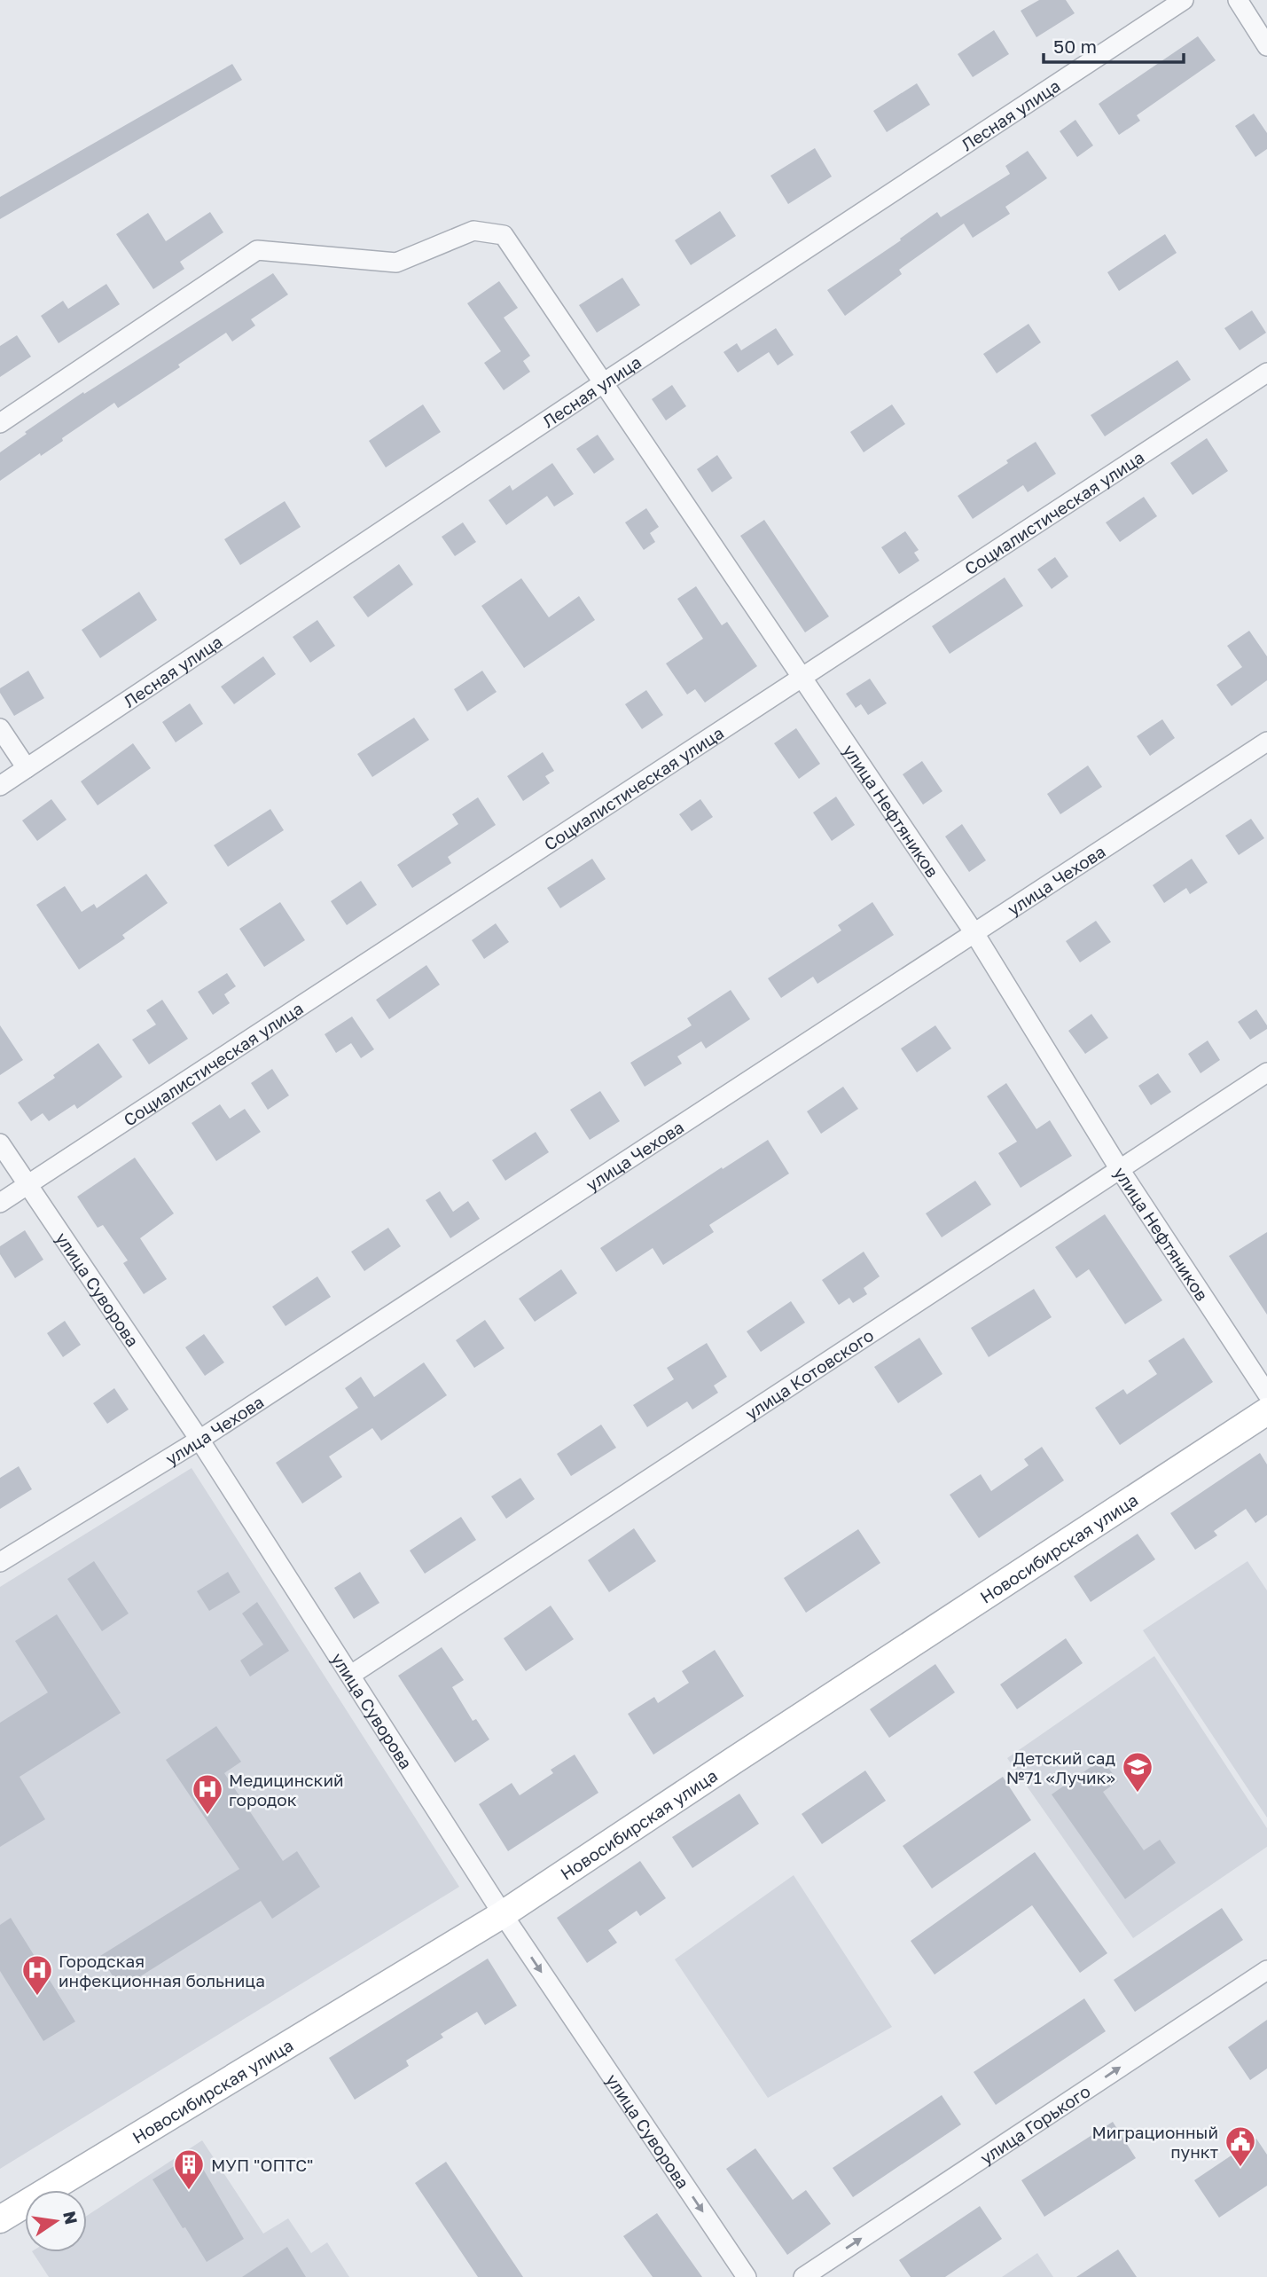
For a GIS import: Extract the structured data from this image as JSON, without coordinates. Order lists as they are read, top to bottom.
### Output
{
  "streets": {
    "main road": ["Новосибирская улица"],
    "street": [
      "Лесная улица",
      "Социалистическая улица",
      "улица Нефтяников",
      "улица Чехова",
      "улица Суворова",
      "улица Котовского",
      "улица Горького"
    ]
  },
  "crossings": [
    ["Лесная улица", "улица Нефтяников"],
    ["Социалистическая улица", "улица Нефтяников"],
    ["Социалистическая улица", "улица Суворова"],
    ["улица Нефтяников", "улица Чехова"],
    ["улица Нефтяников", "улица Котовского"],
    ["улица Чехова", "улица Суворова"],
    ["улица Суворова", "улица Котовского"],
    ["улица Суворова", "Новосибирская улица"]
  ],
  "one_way": ["улица Горького"],
  "places": {
    "school or university": ["Детский сад №71 «Лучик»"],
    "hospital": ["Медицинский городок", "Городская инфекционная больница"],
    "public building": ["Миграционный пункт"],
    "building": ["МУП \"ОПТС\""]
  },
  "scale_bar": "50 m",
  "north": "right"
}
